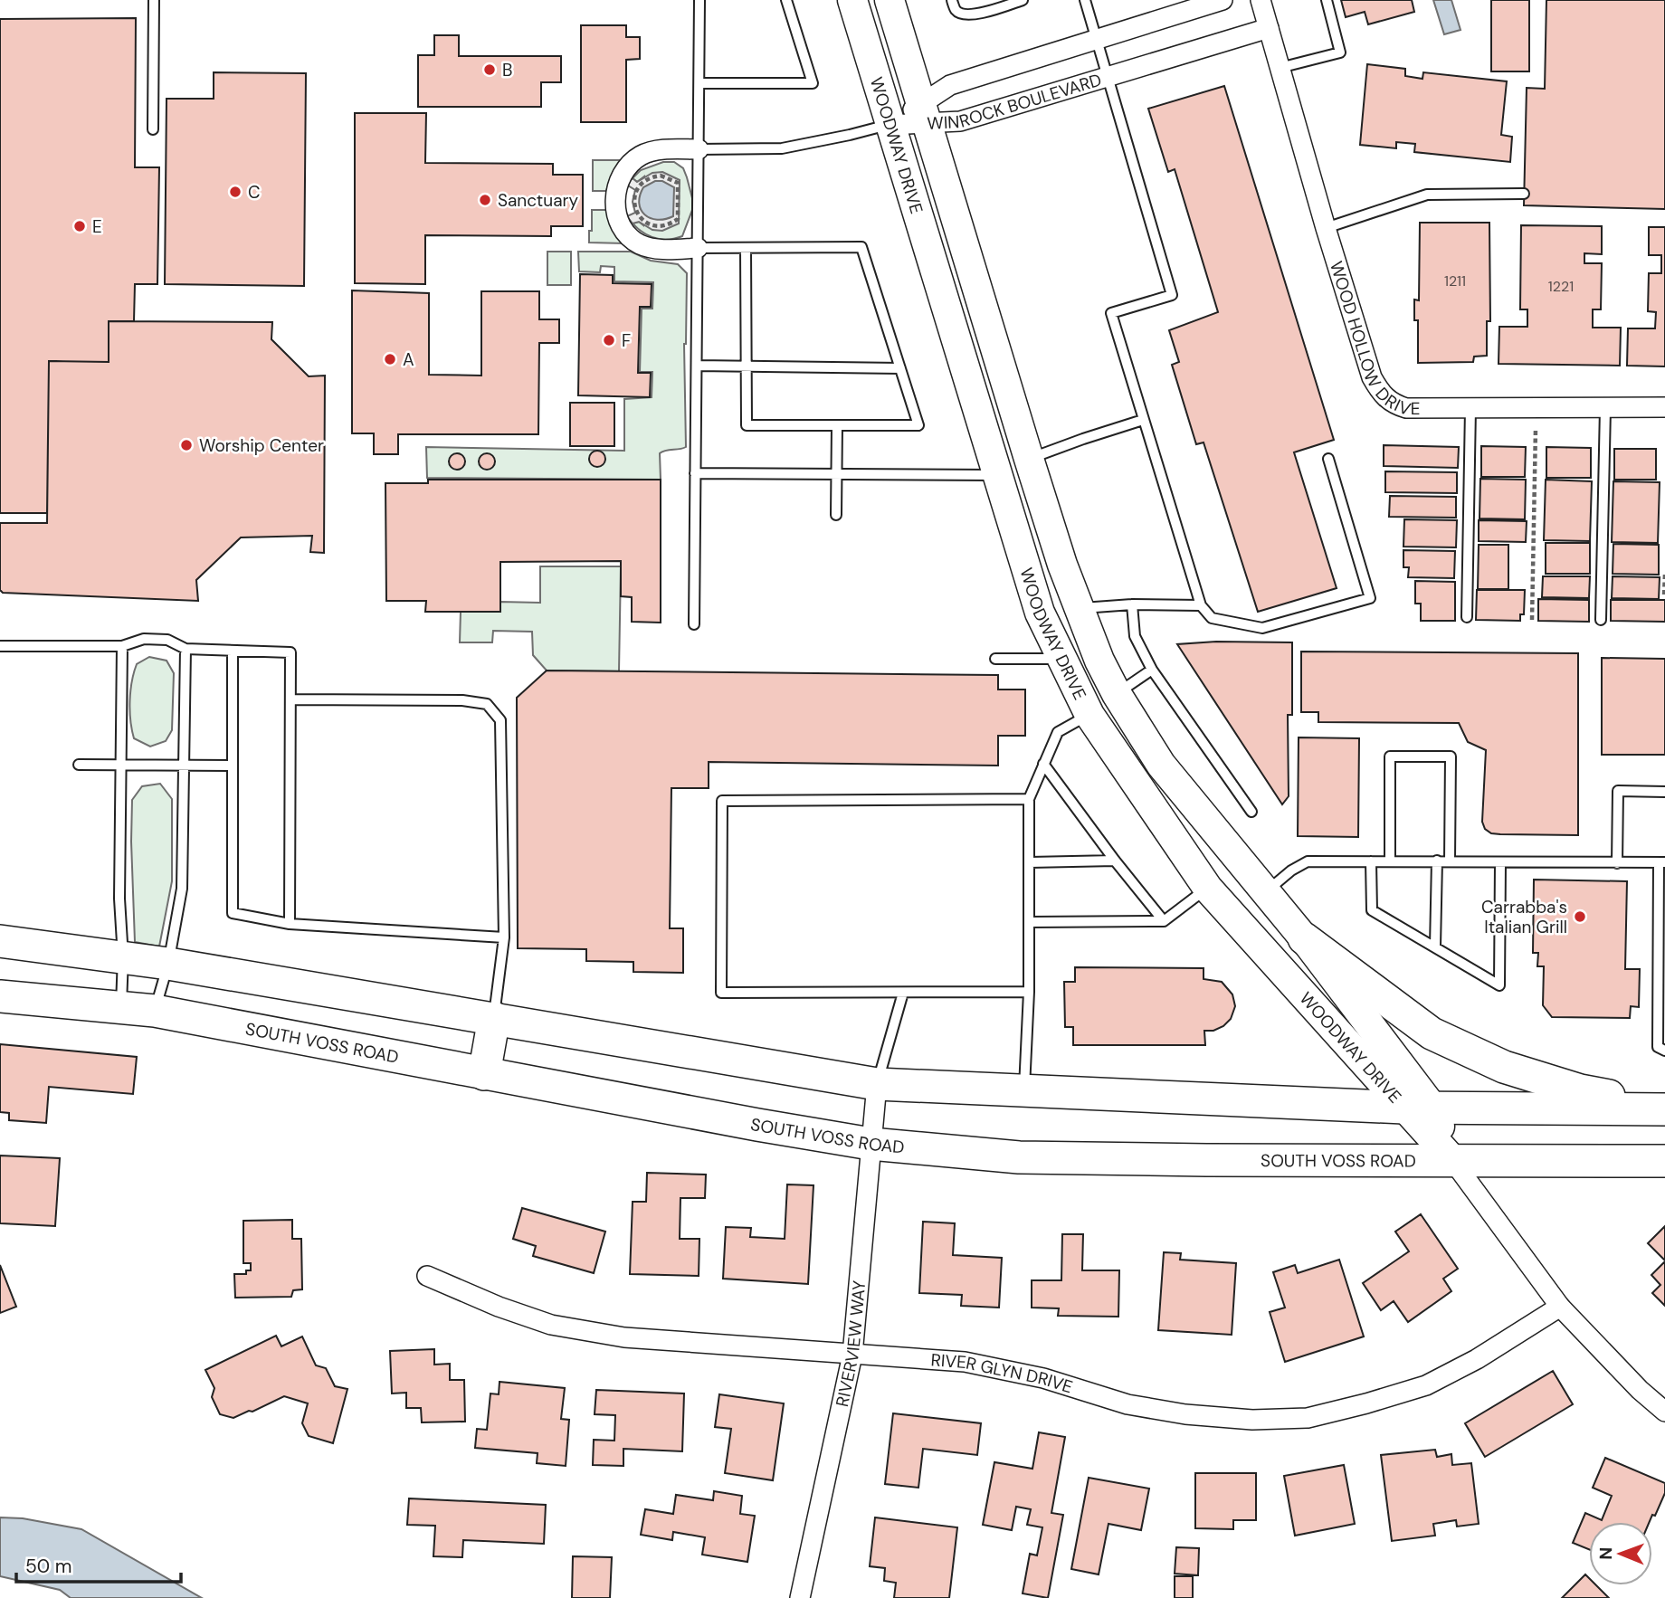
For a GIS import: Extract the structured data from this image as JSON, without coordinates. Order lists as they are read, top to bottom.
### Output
{
  "streets": {
    "main road": ["WOODWAY DRIVE", "SOUTH VOSS ROAD"],
    "street": [
      "WINROCK BOULEVARD",
      "WOOD HOLLOW DRIVE",
      "RIVERVIEW WAY",
      "RIVER GLYN DRIVE"
    ]
  },
  "crossings": [
    ["WINROCK BOULEVARD", "WOODWAY DRIVE"],
    ["WINROCK BOULEVARD", "WOOD HOLLOW DRIVE"],
    ["WOODWAY DRIVE", "SOUTH VOSS ROAD"],
    ["WOODWAY DRIVE", "RIVER GLYN DRIVE"],
    ["SOUTH VOSS ROAD", "RIVERVIEW WAY"],
    ["RIVERVIEW WAY", "RIVER GLYN DRIVE"]
  ],
  "places": [
    "B",
    "C",
    "Sanctuary",
    "E",
    "F",
    "A",
    "Worship Center",
    "Carrabba's Italian Grill"
  ],
  "house_numbers": ["1211", "1221"],
  "scale_bar": "50 m",
  "north": "left"
}
